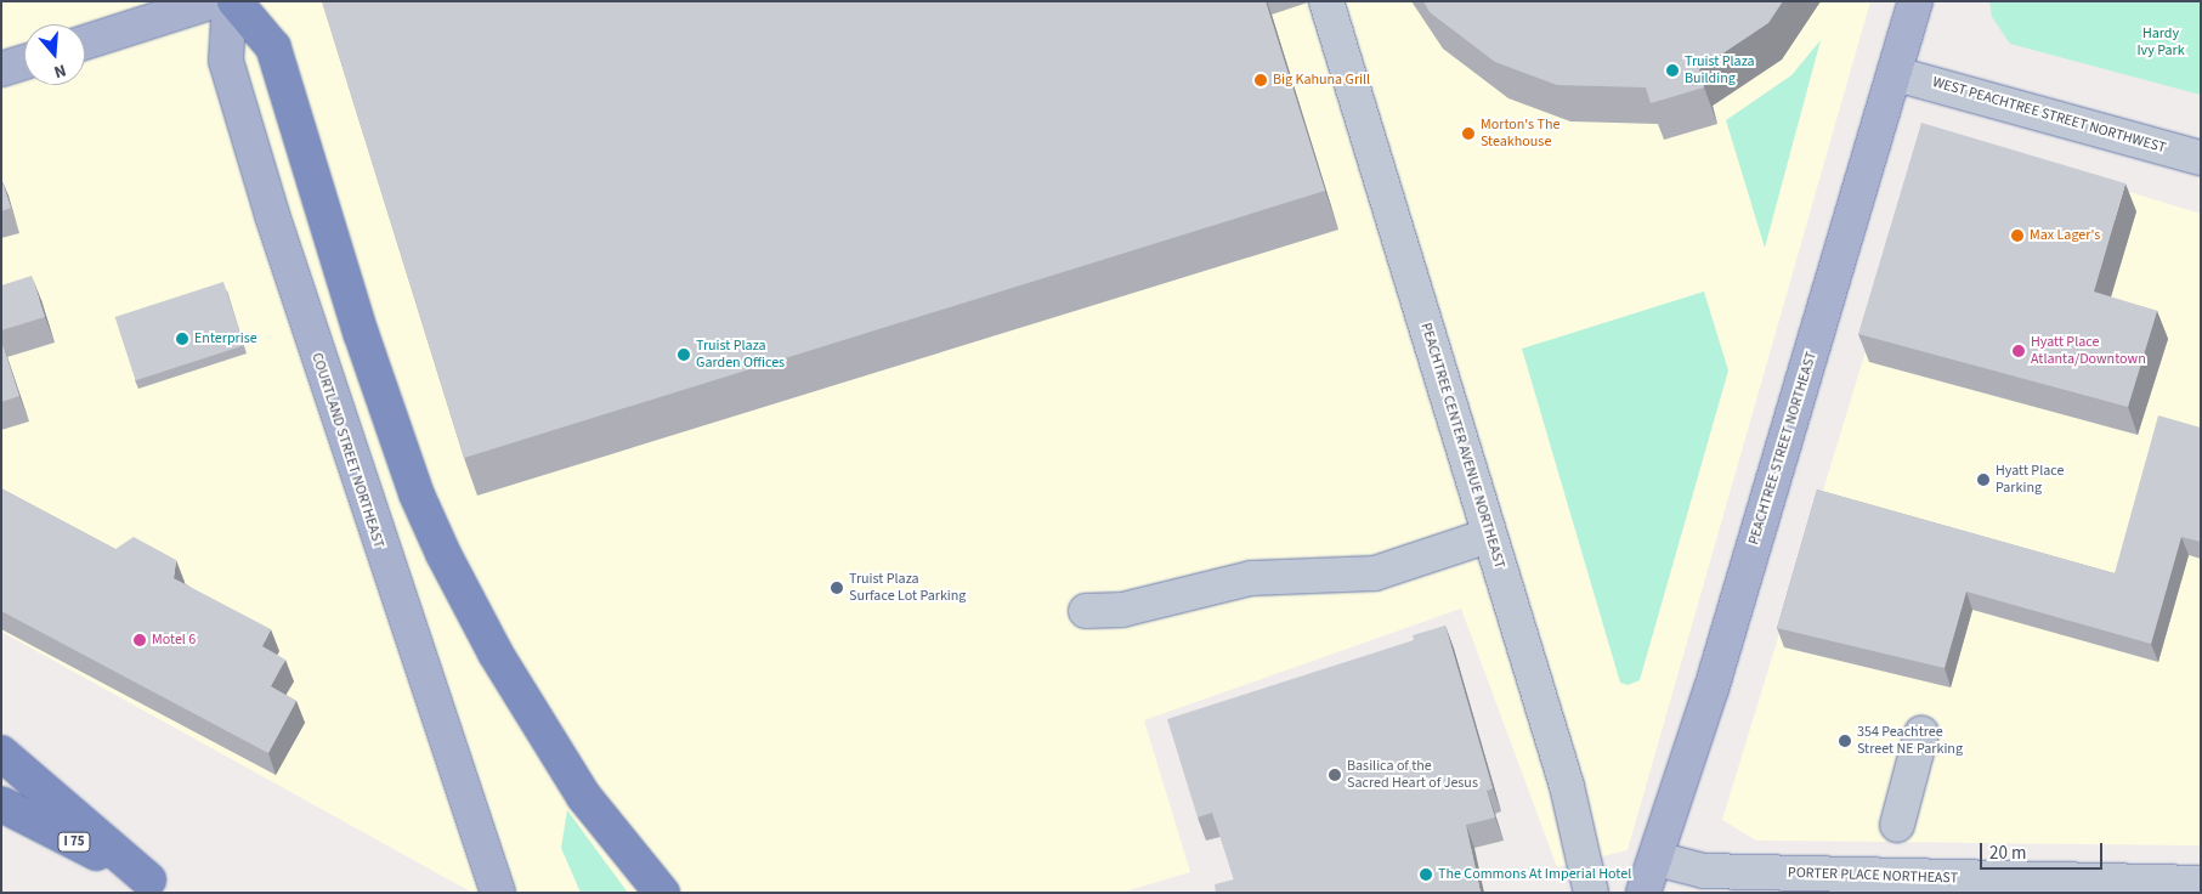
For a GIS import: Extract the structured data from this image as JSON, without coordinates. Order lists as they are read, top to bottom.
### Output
{
  "streets": {
    "highway": ["I 75"],
    "main road": ["PEACHTREE STREET NORTHEAST", "COURTLAND STREET NORTHEAST"],
    "street": ["WEST PEACHTREE STREET NORTHWEST", "PEACHTREE CENTER AVENUE NORTHEAST", "PORTER PLACE NORTHEAST"]
  },
  "crossings": [
    ["WEST PEACHTREE STREET NORTHWEST", "PEACHTREE STREET NORTHEAST"],
    ["PEACHTREE STREET NORTHEAST", "PORTER PLACE NORTHEAST"]
  ],
  "parks": ["Hardy Ivy Park"],
  "places": [
    "Truist Plaza Building",
    "Big Kahuna Grill",
    "Morton's The Steakhouse",
    "Max Lager's",
    "Enterprise",
    "Hyatt Place Atlanta/Downtown",
    "Truist Plaza Garden Offices",
    "Hyatt Place Parking",
    "Truist Plaza Surface Lot Parking",
    "Motel 6",
    "354 Peachtree Street NE Parking",
    "Basilica of the Sacred Heart of Jesus",
    "The Commons At Imperial Hotel"
  ],
  "scale_bar": "20 m",
  "north": "bottom"
}
